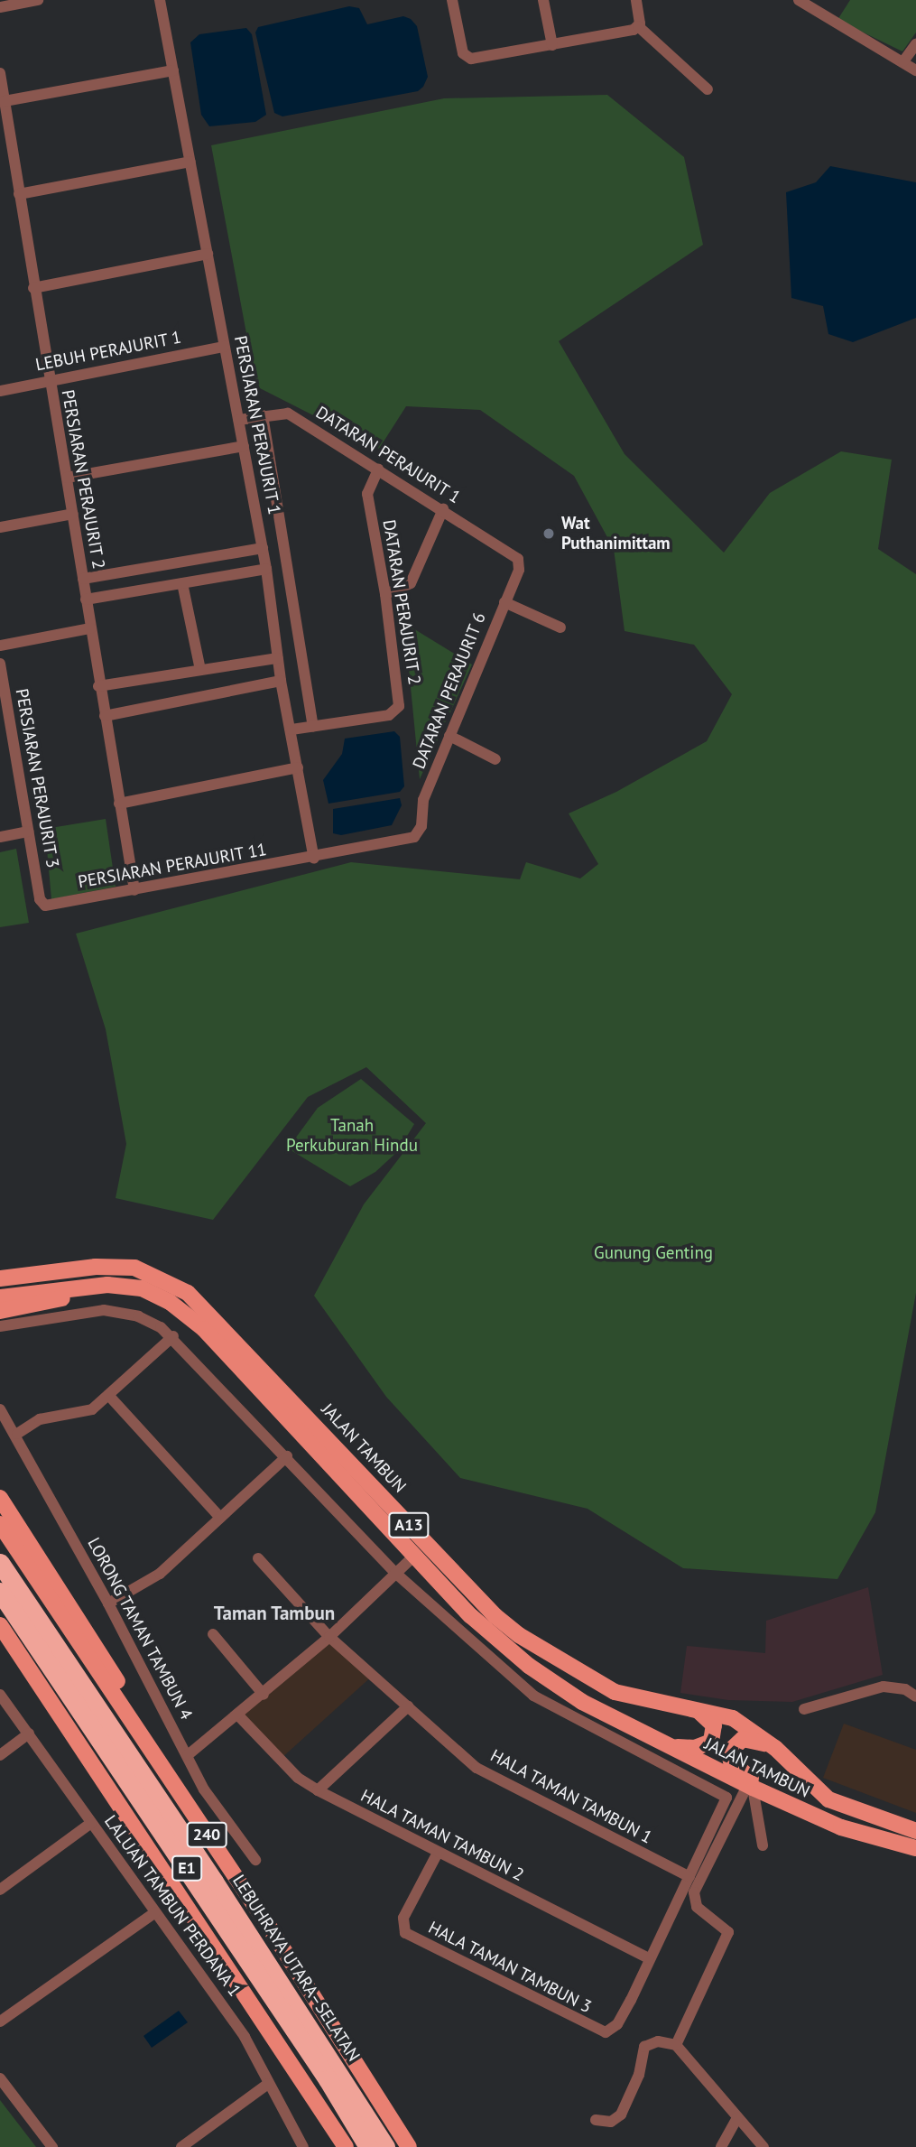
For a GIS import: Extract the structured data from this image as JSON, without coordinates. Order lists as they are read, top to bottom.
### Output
{
  "streets": {
    "highway": ["E1", "LEBUHRAYA UTARA–SELATAN"],
    "main road": ["JALAN TAMBUN", "A13", "240"],
    "street": [
      "LEBUH PERAJURIT 1",
      "PERSIARAN PERAJURIT 1",
      "DATARAN PERAJURIT 1",
      "PERSIARAN PERAJURIT 2",
      "DATARAN PERAJURIT 2",
      "DATARAN PERAJURIT 6",
      "PERSIARAN PERAJURIT 3",
      "PERSIARAN PERAJURIT 11",
      "LORONG TAMAN TAMBUN 4",
      "HALA TAMAN TAMBUN 1",
      "HALA TAMAN TAMBUN 2",
      "LALUAN TAMBUN PERDANA 1",
      "HALA TAMAN TAMBUN 3"
    ]
  },
  "crossings": [
    ["LEBUH PERAJURIT 1", "PERSIARAN PERAJURIT 1"],
    ["LEBUH PERAJURIT 1", "PERSIARAN PERAJURIT 2"],
    ["PERSIARAN PERAJURIT 1", "DATARAN PERAJURIT 1"],
    ["PERSIARAN PERAJURIT 1", "DATARAN PERAJURIT 2"],
    ["PERSIARAN PERAJURIT 1", "PERSIARAN PERAJURIT 11"],
    ["DATARAN PERAJURIT 1", "DATARAN PERAJURIT 2"],
    ["DATARAN PERAJURIT 1", "DATARAN PERAJURIT 6"],
    ["PERSIARAN PERAJURIT 2", "PERSIARAN PERAJURIT 11"],
    ["DATARAN PERAJURIT 6", "PERSIARAN PERAJURIT 11"],
    ["PERSIARAN PERAJURIT 3", "PERSIARAN PERAJURIT 11"],
    ["HALA TAMAN TAMBUN 1", "HALA TAMAN TAMBUN 3"],
    ["HALA TAMAN TAMBUN 2", "HALA TAMAN TAMBUN 3"]
  ],
  "districts": ["Taman Tambun"],
  "parks": ["Tanah Perkuburan Hindu", "Gunung Genting"],
  "places": ["Wat Puthanimittam"]
}
